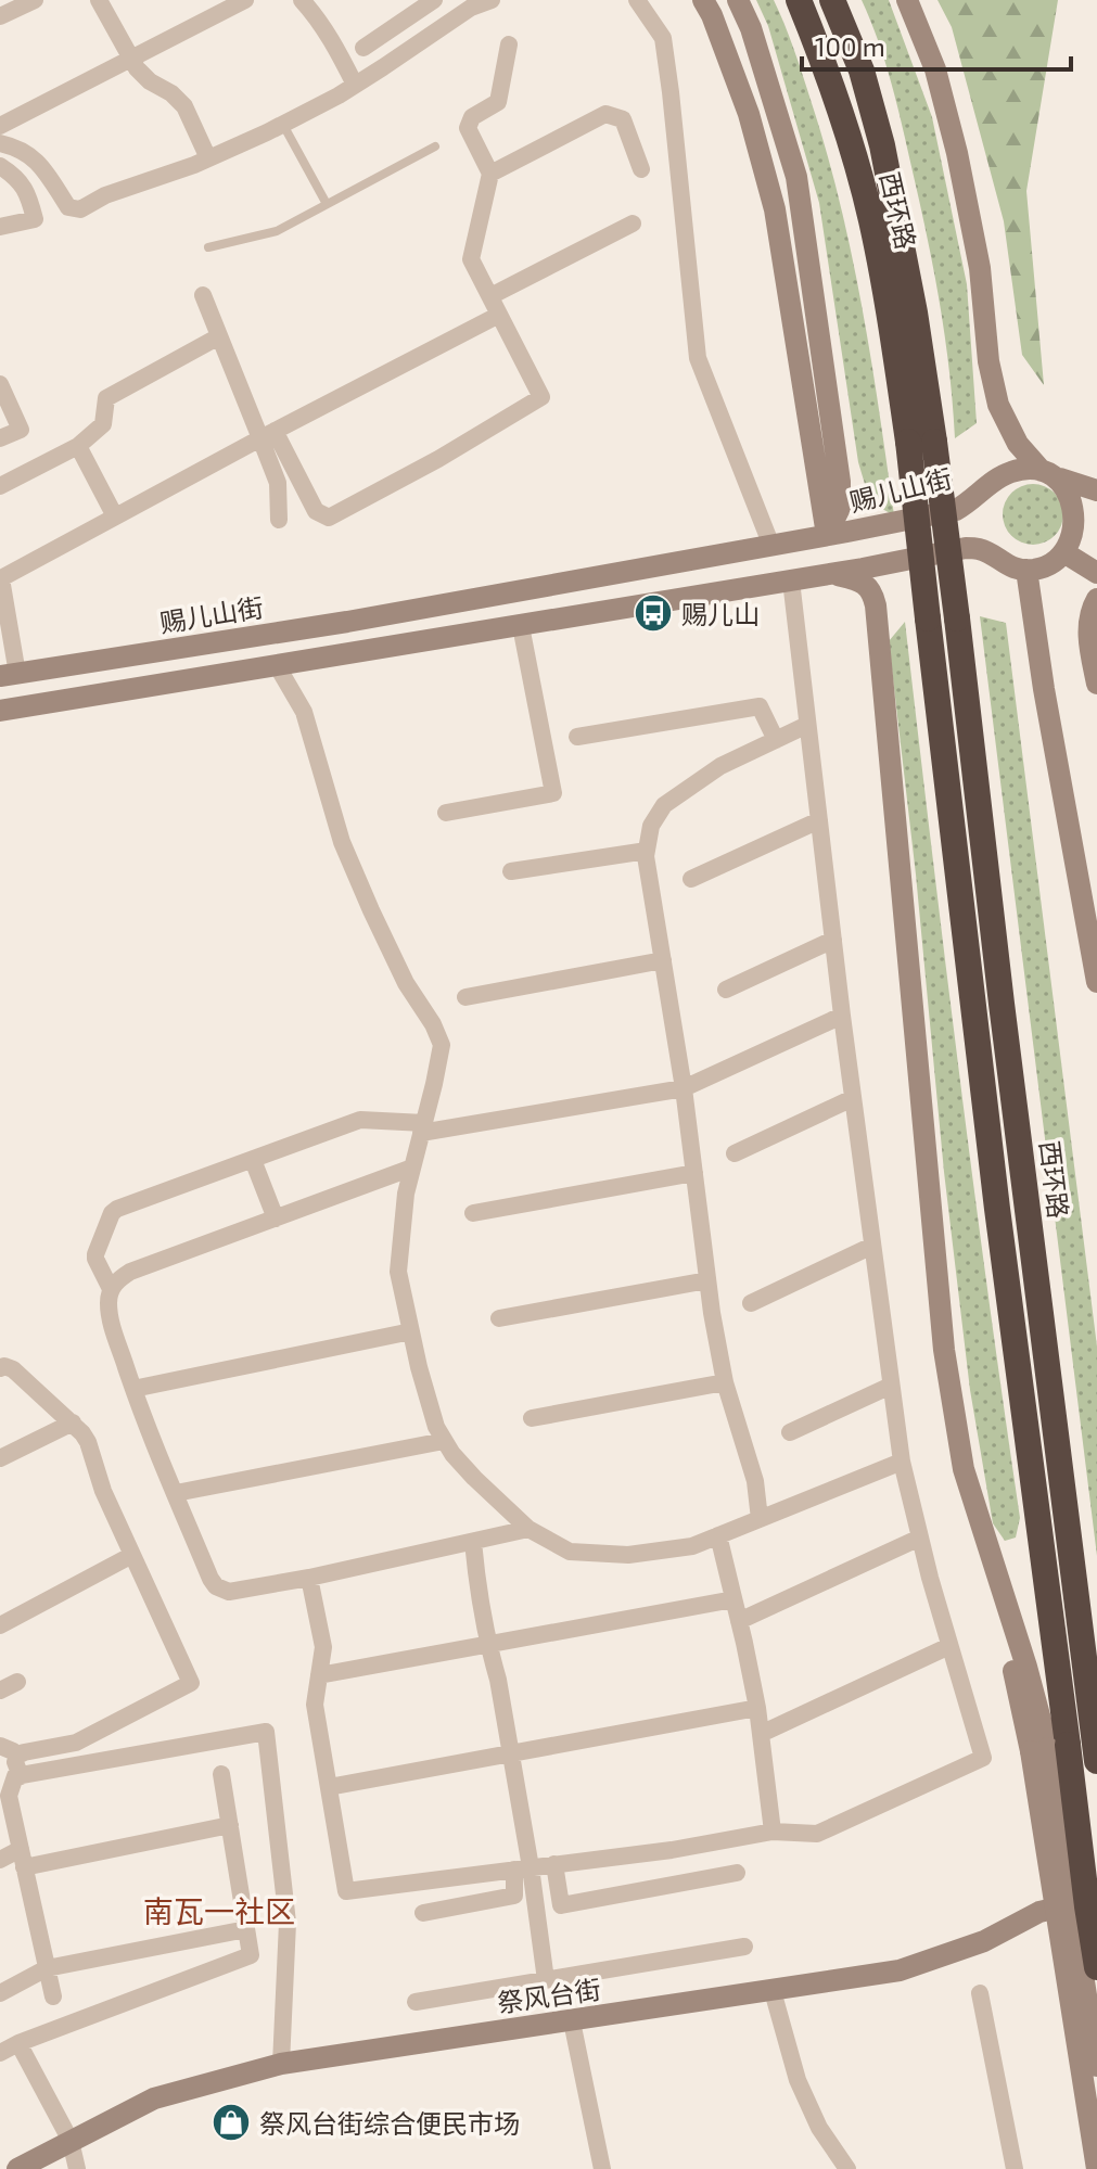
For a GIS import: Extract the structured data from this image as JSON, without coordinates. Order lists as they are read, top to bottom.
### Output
{
  "streets": {
    "highway": ["西环路"],
    "main road": ["赐儿山街", "祭风台街"]
  },
  "districts": ["南瓦一社区"],
  "places": {
    "bus stop": ["赐儿山"],
    "shop": ["祭风台街综合便民市场"]
  },
  "scale_bar": "100 m"
}
